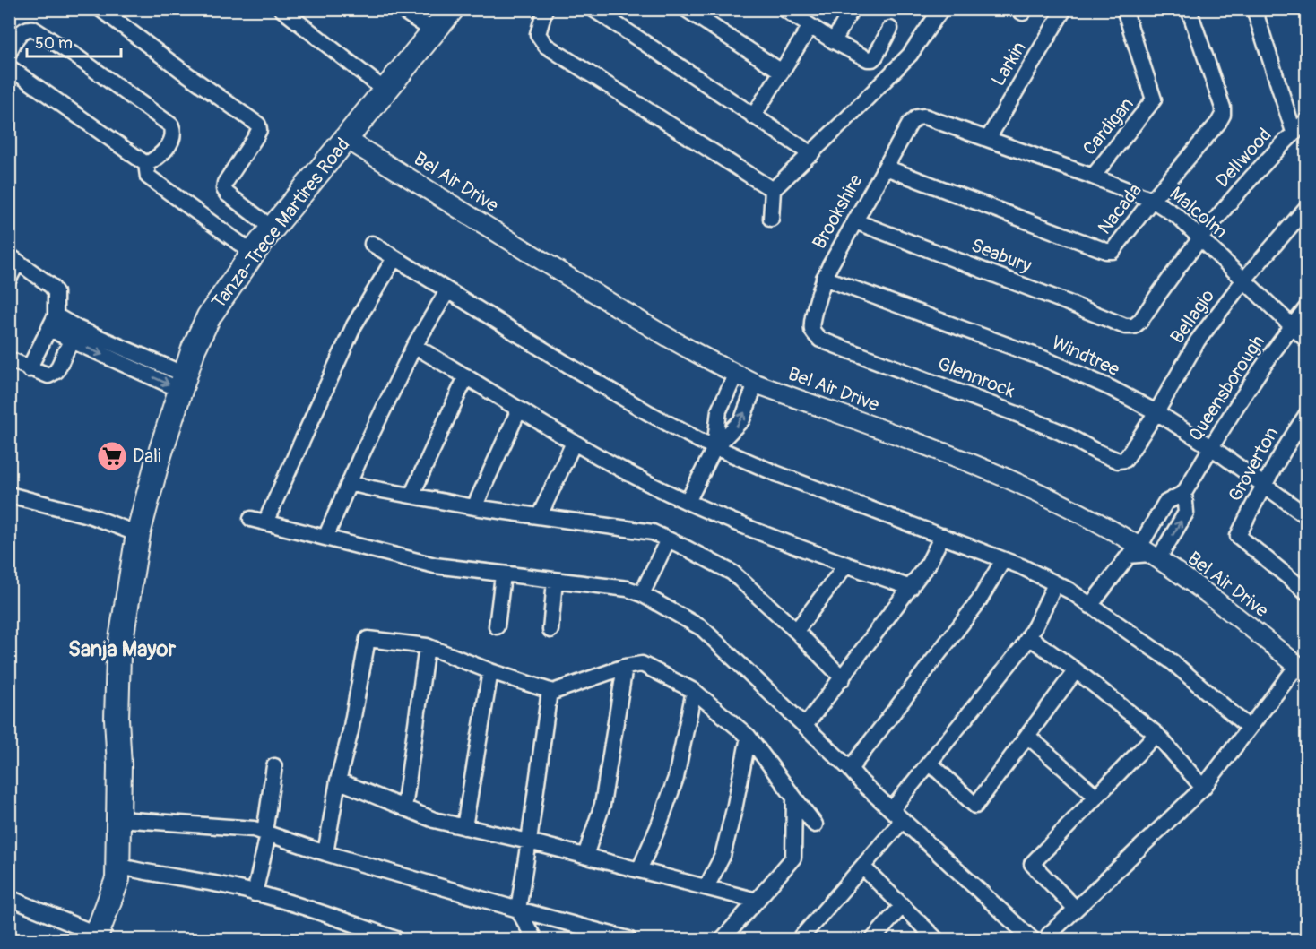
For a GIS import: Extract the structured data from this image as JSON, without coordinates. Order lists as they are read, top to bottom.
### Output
{
  "streets": {
    "main road": ["Tanza-Trece Martires Road"],
    "street": [
      "Larkin",
      "Cardigan",
      "Dellwood",
      "Bel Air Drive",
      "Nacada",
      "Brookshire",
      "Malcolm",
      "Seabury",
      "Bellagio",
      "Windtree",
      "Glennrock",
      "Queensborough",
      "Groverton"
    ]
  },
  "crossings": [
    ["Larkin", "Malcolm"],
    ["Cardigan", "Malcolm"],
    ["Dellwood", "Malcolm"],
    ["Dellwood", "Seabury"],
    ["Bel Air Drive", "Tanza-Trece Martires Road"],
    ["Nacada", "Brookshire"],
    ["Nacada", "Malcolm"],
    ["Brookshire", "Malcolm"],
    ["Brookshire", "Seabury"],
    ["Brookshire", "Windtree"],
    ["Brookshire", "Glennrock"],
    ["Malcolm", "Bellagio"],
    ["Malcolm", "Queensborough"],
    ["Bellagio", "Windtree"],
    ["Bellagio", "Glennrock"],
    ["Windtree", "Queensborough"],
    ["Windtree", "Groverton"]
  ],
  "districts": ["Sanja Mayor"],
  "places": {
    "supermarket": ["Dali"]
  },
  "scale_bar": "50 m"
}
